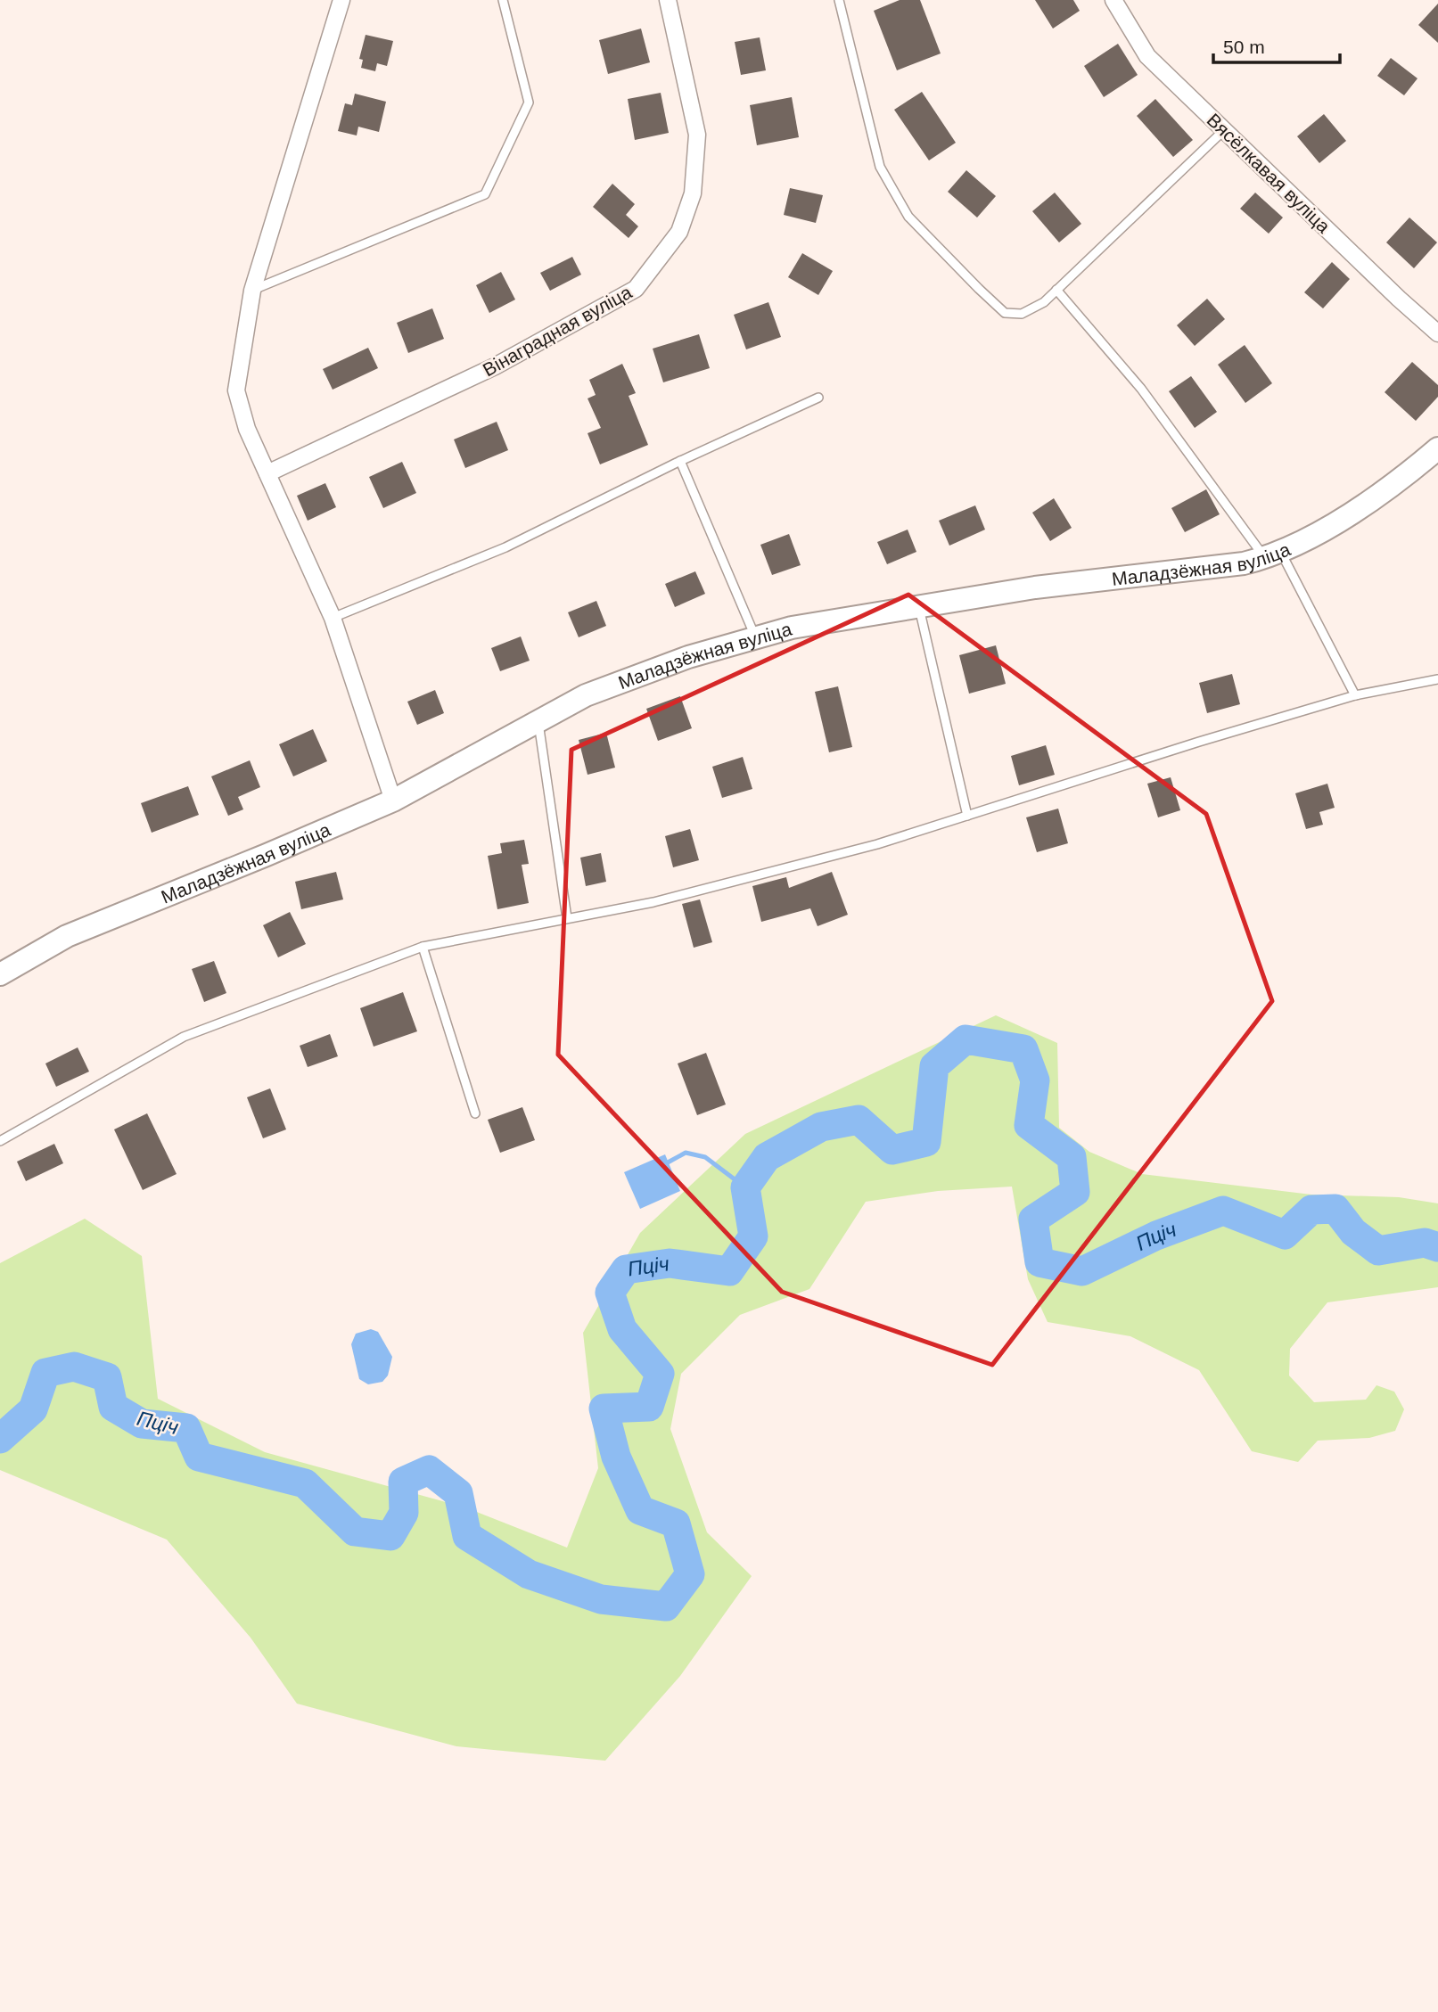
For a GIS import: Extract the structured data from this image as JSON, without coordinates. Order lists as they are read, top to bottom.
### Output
{
  "streets": {
    "street": ["Вясёлкавая вуліца", "Вінаградная вуліца", "Маладзёжная вуліца"]
  },
  "water": ["Пціч"],
  "scale_bar": "50 m"
}
